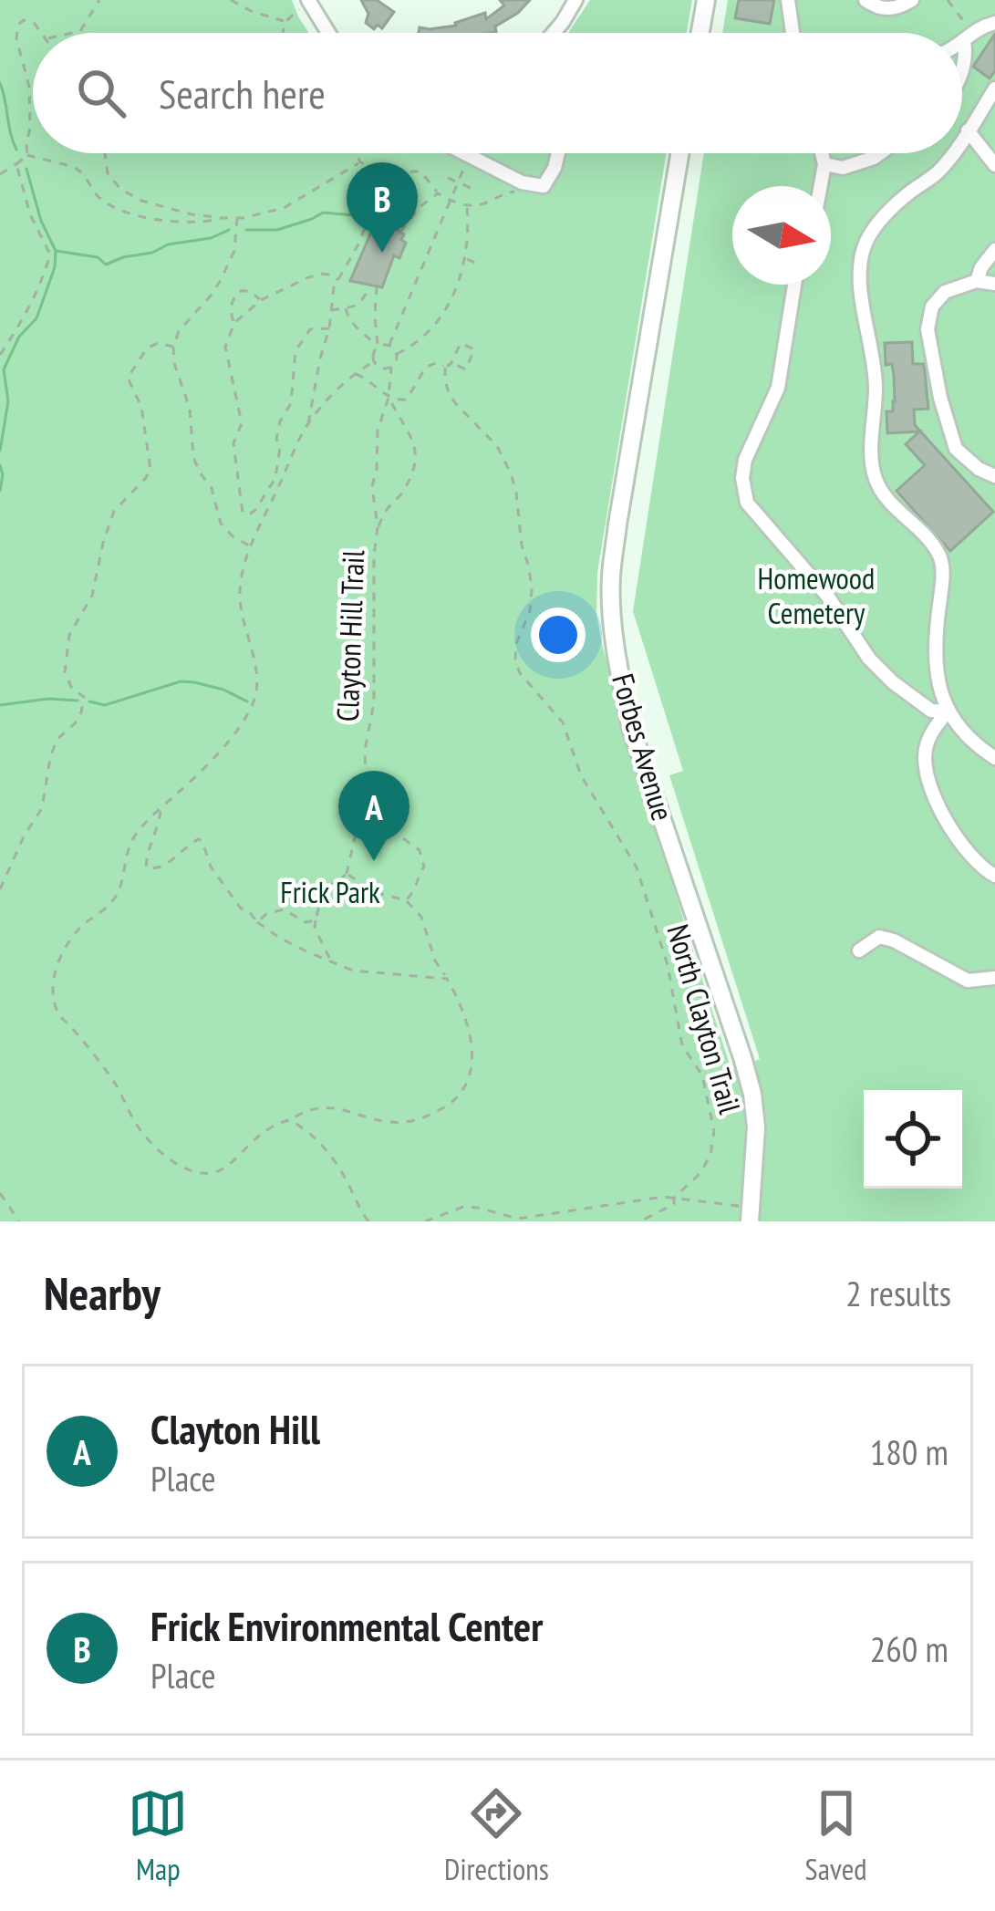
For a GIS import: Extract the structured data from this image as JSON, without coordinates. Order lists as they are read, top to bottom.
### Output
{
  "streets": {
    "main road": ["Forbes Avenue"],
    "path": ["Clayton Hill Trail", "North Clayton Trail"]
  },
  "parks": ["Homewood Cemetery", "Frick Park"],
  "north": "right",
  "page": {
    "search": "Search here",
    "pins": ["B", "A"],
    "heading": ["Nearby", "2 results"],
    "list": [
      {
        "mark": "A",
        "name": "Clayton Hill",
        "note": "Place",
        "value": "180 m"
      },
      {
        "mark": "B",
        "name": "Frick Environmental Center",
        "note": "Place",
        "value": "260 m"
      }
    ],
    "nav": ["Map", "Directions", "Saved"]
  }
}
